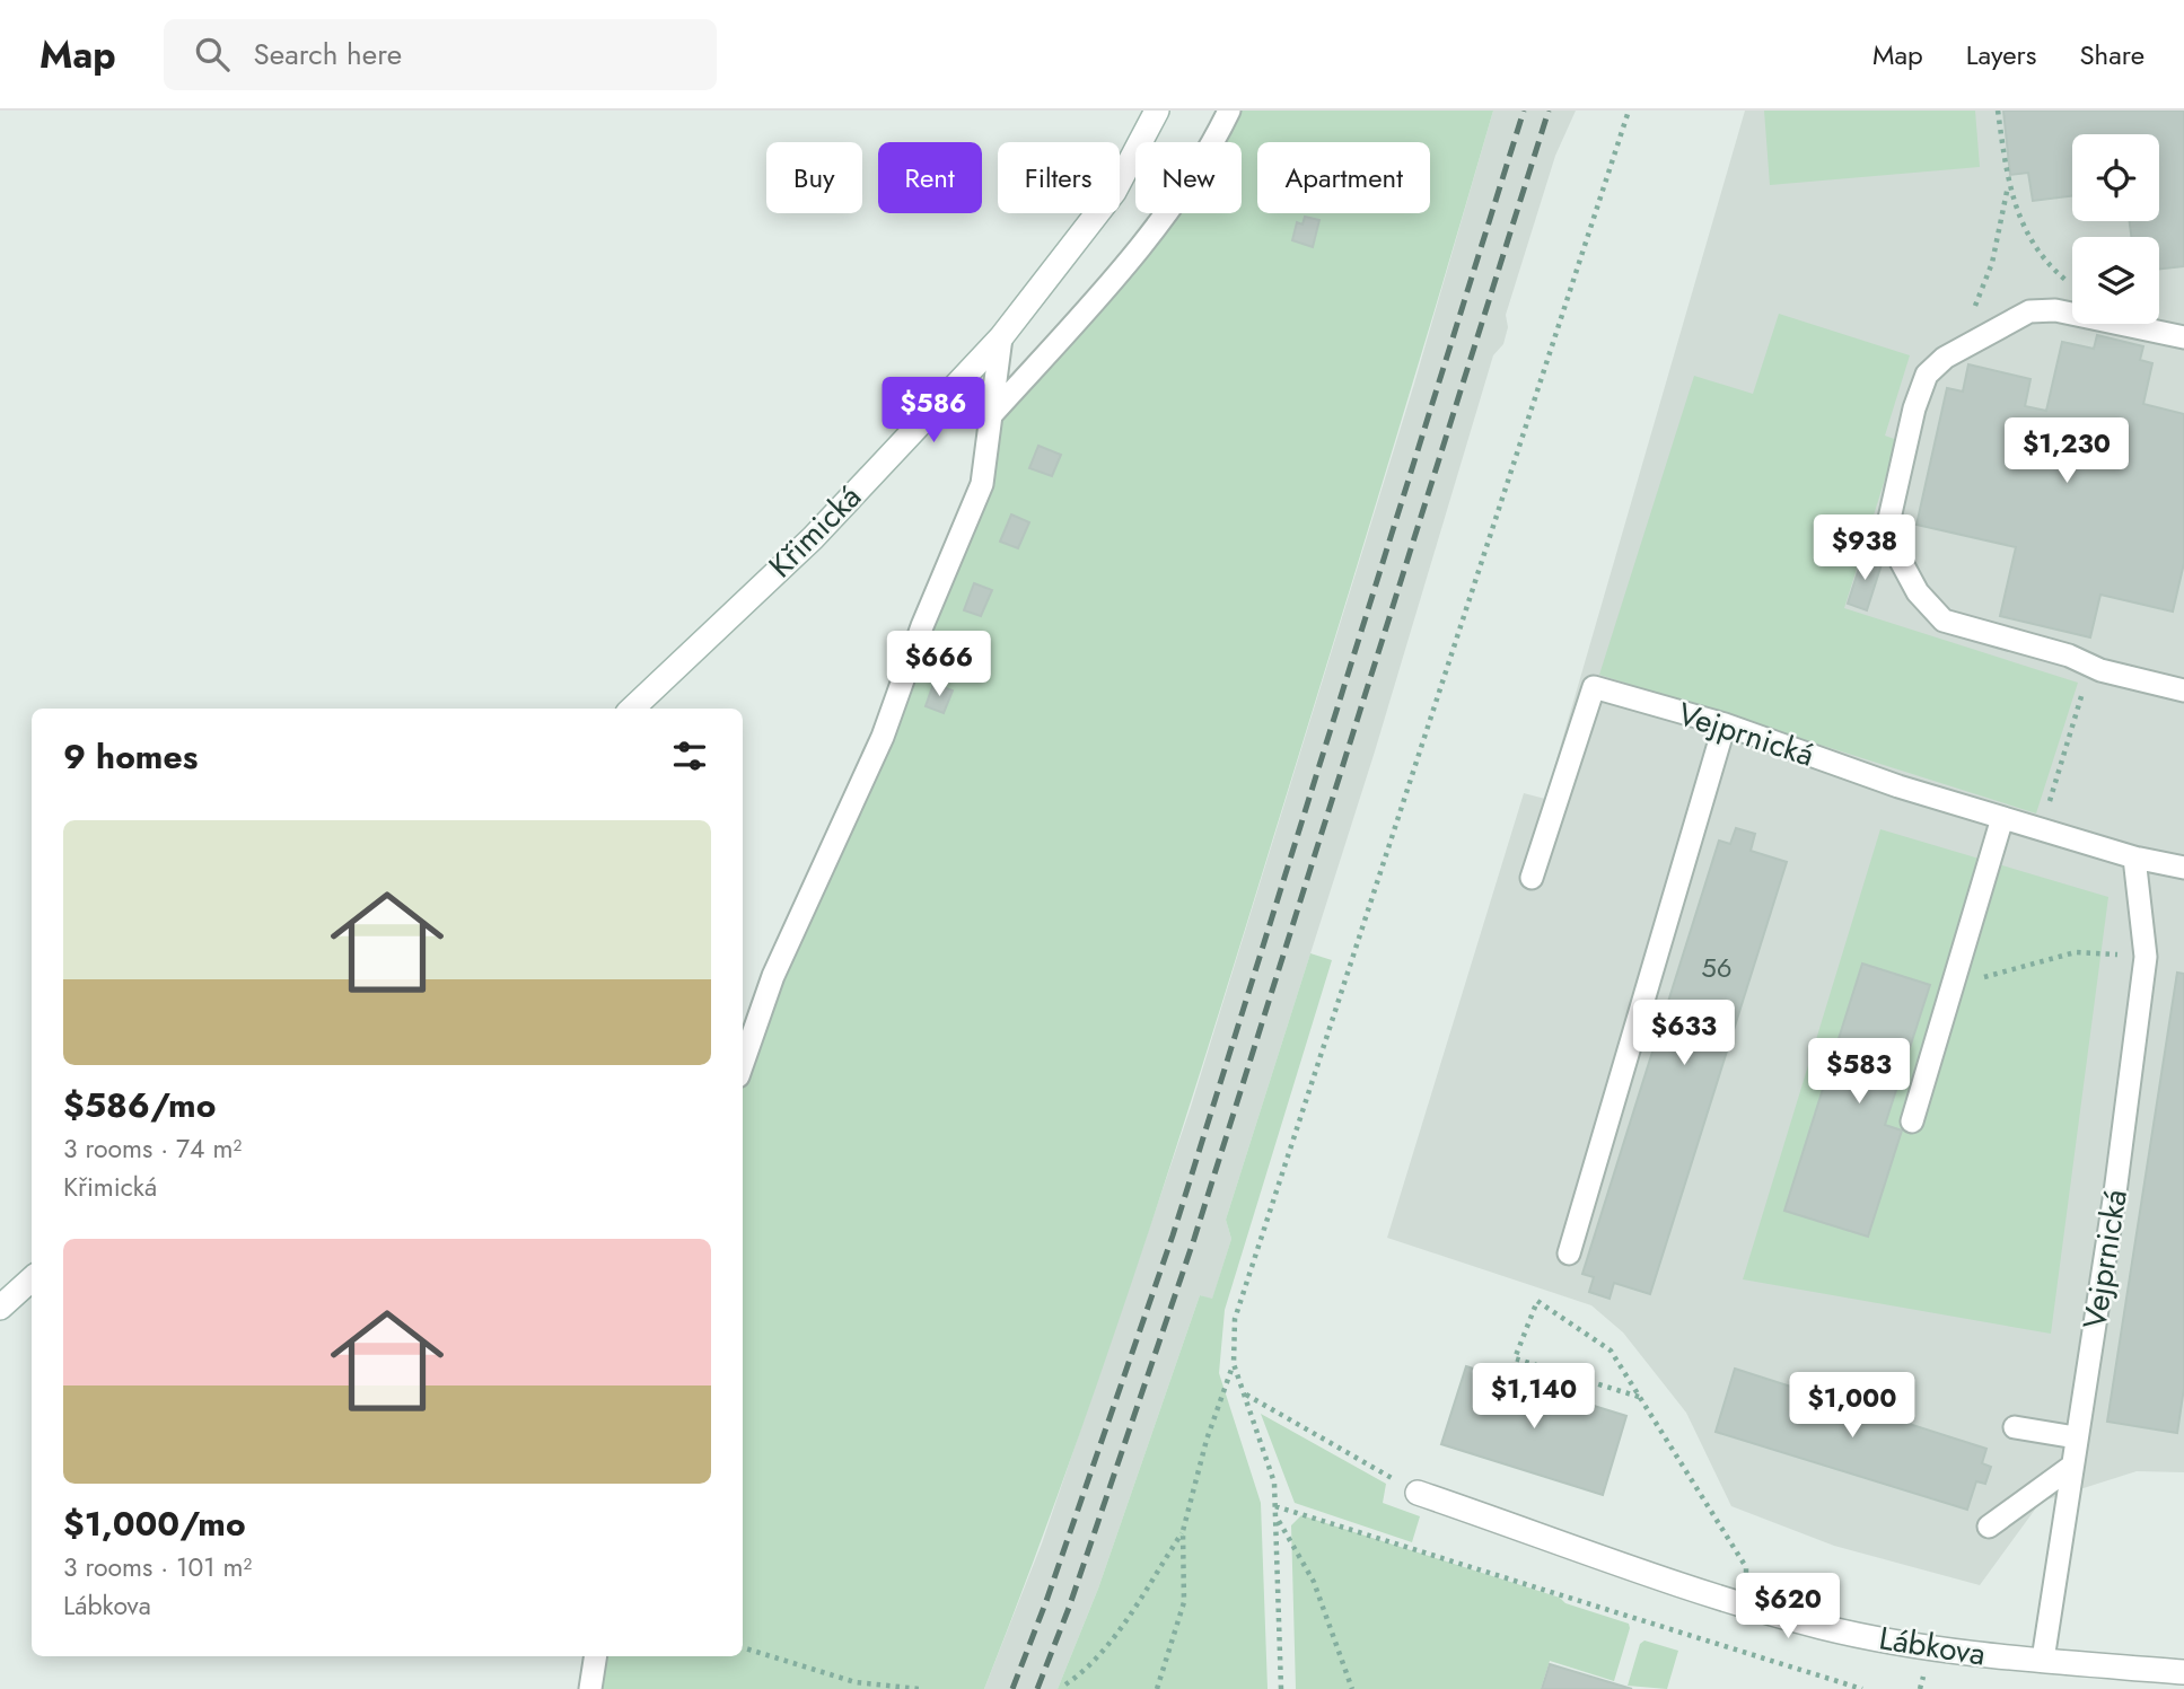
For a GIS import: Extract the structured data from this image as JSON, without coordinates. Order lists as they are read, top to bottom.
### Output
{
  "streets": {
    "main road": ["Křimická", "Lábkova"],
    "lane": ["Vejprnická"]
  },
  "crossings": [
    ["Vejprnická", "Lábkova"]
  ],
  "house_numbers": ["56"],
  "page": {
    "header": "Map",
    "search": "Search here",
    "nav": ["Map", "Layers", "Share"],
    "chip": [
      "Buy",
      "Rent",
      "Filters",
      "New",
      "Apartment"
    ],
    "price": [
      "$586",
      "$1,230",
      "$938",
      "$666",
      "$633",
      "$583",
      "$1,140",
      "$1,000",
      "$620"
    ],
    "heading": "9 homes",
    "list": [
      {
        "name": "$586/mo",
        "note": "3 rooms · 74 m² · Křimická"
      },
      {
        "name": "$1,000/mo",
        "note": "3 rooms · 101 m² · Lábkova"
      }
    ]
  }
}
